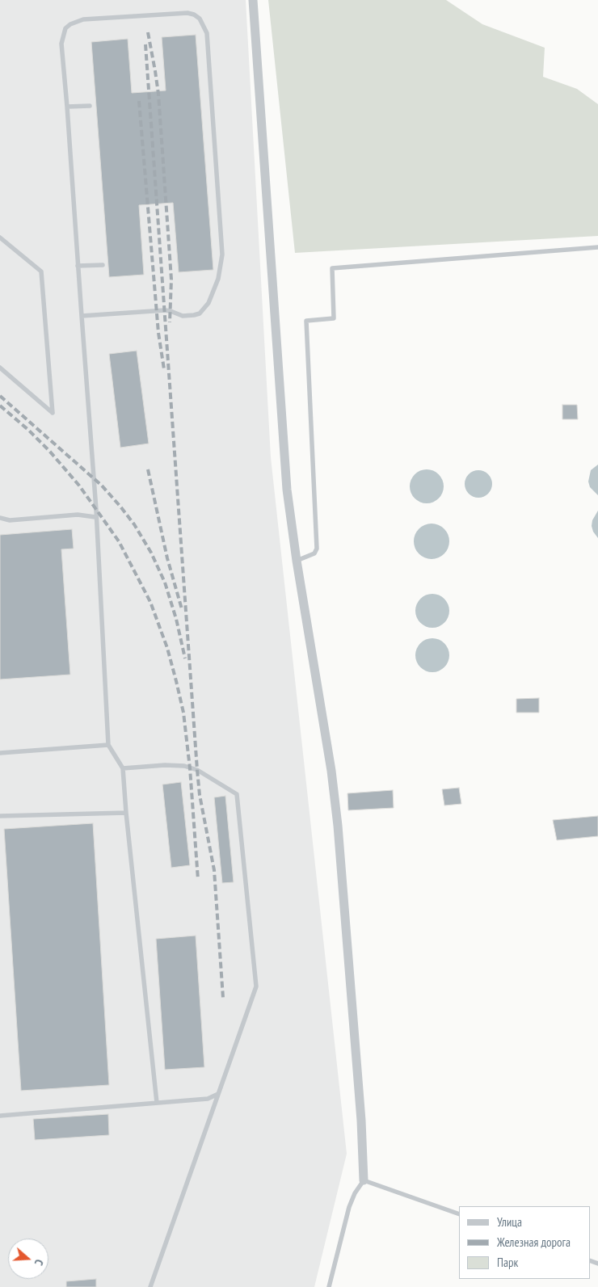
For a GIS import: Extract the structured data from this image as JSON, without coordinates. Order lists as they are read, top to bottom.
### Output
{
  "legend": ["Улица", "Железная дорога", "Парк"],
  "north": "right"
}
